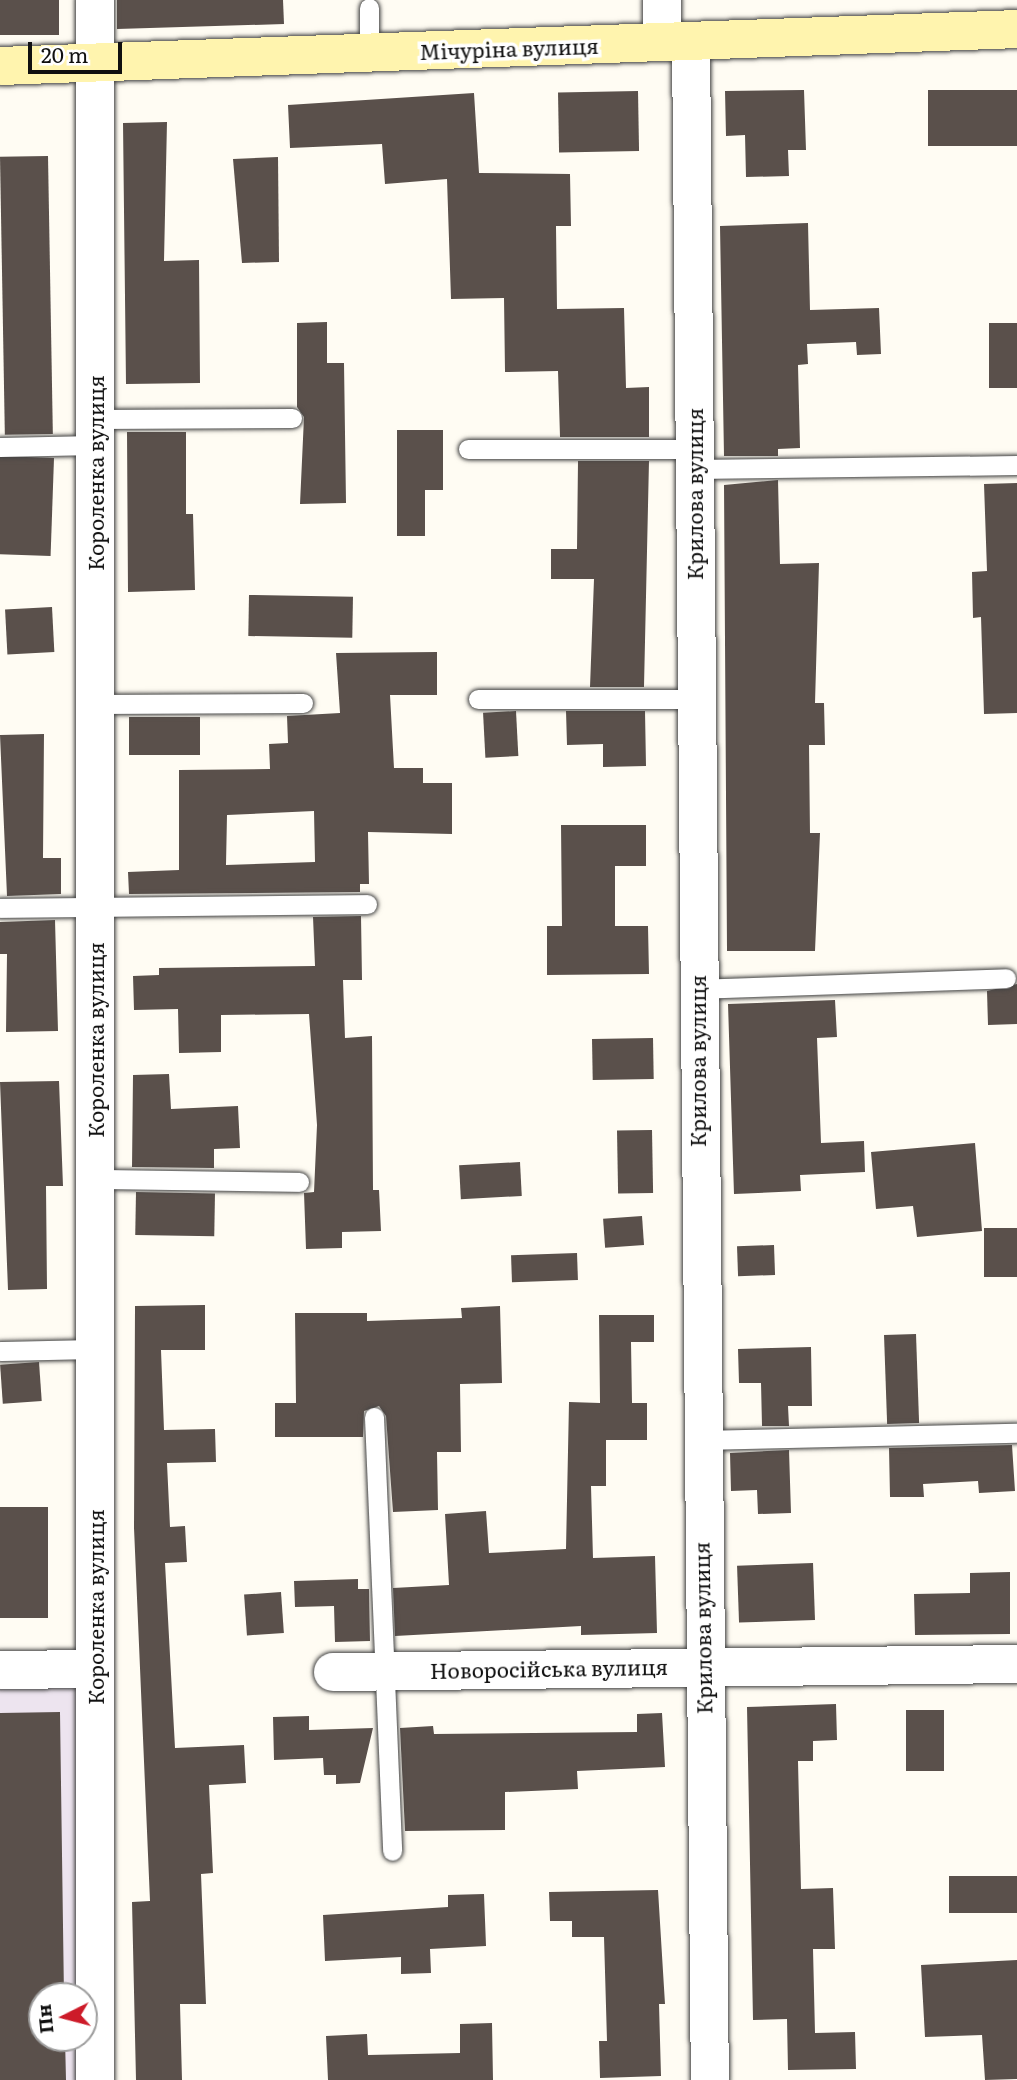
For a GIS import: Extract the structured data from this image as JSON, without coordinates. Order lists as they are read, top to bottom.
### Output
{
  "streets": {
    "street": [
      "Мічуріна вулиця",
      "Короленка вулиця",
      "Крилова вулиця",
      "Новоросійська вулиця"
    ]
  },
  "crossings": [
    ["Мічуріна вулиця", "Короленка вулиця"],
    ["Мічуріна вулиця", "Крилова вулиця"],
    ["Крилова вулиця", "Новоросійська вулиця"]
  ],
  "scale_bar": "20 m",
  "north": "left"
}
